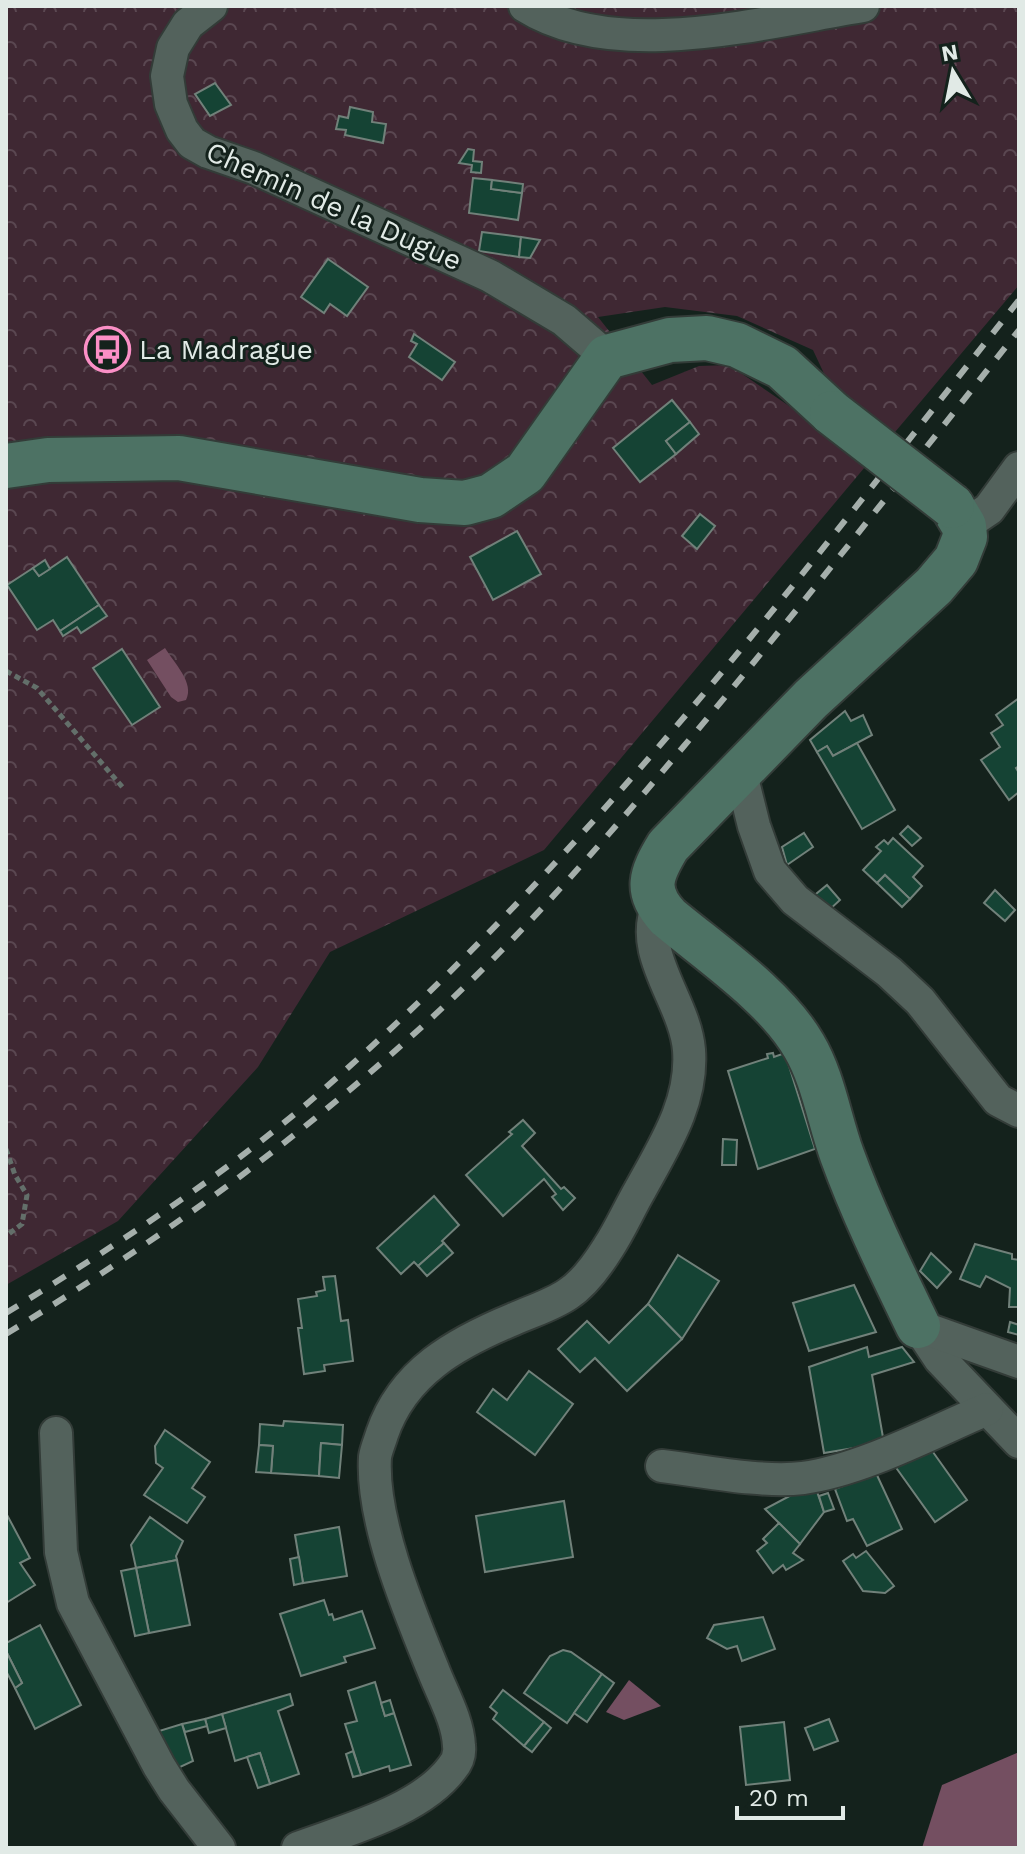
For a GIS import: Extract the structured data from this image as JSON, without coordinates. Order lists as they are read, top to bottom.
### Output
{
  "streets": {
    "street": ["Chemin de la Dugue"]
  },
  "places": {
    "bus stop": ["La Madrague"]
  },
  "scale_bar": "20 m",
  "north": "top"
}
